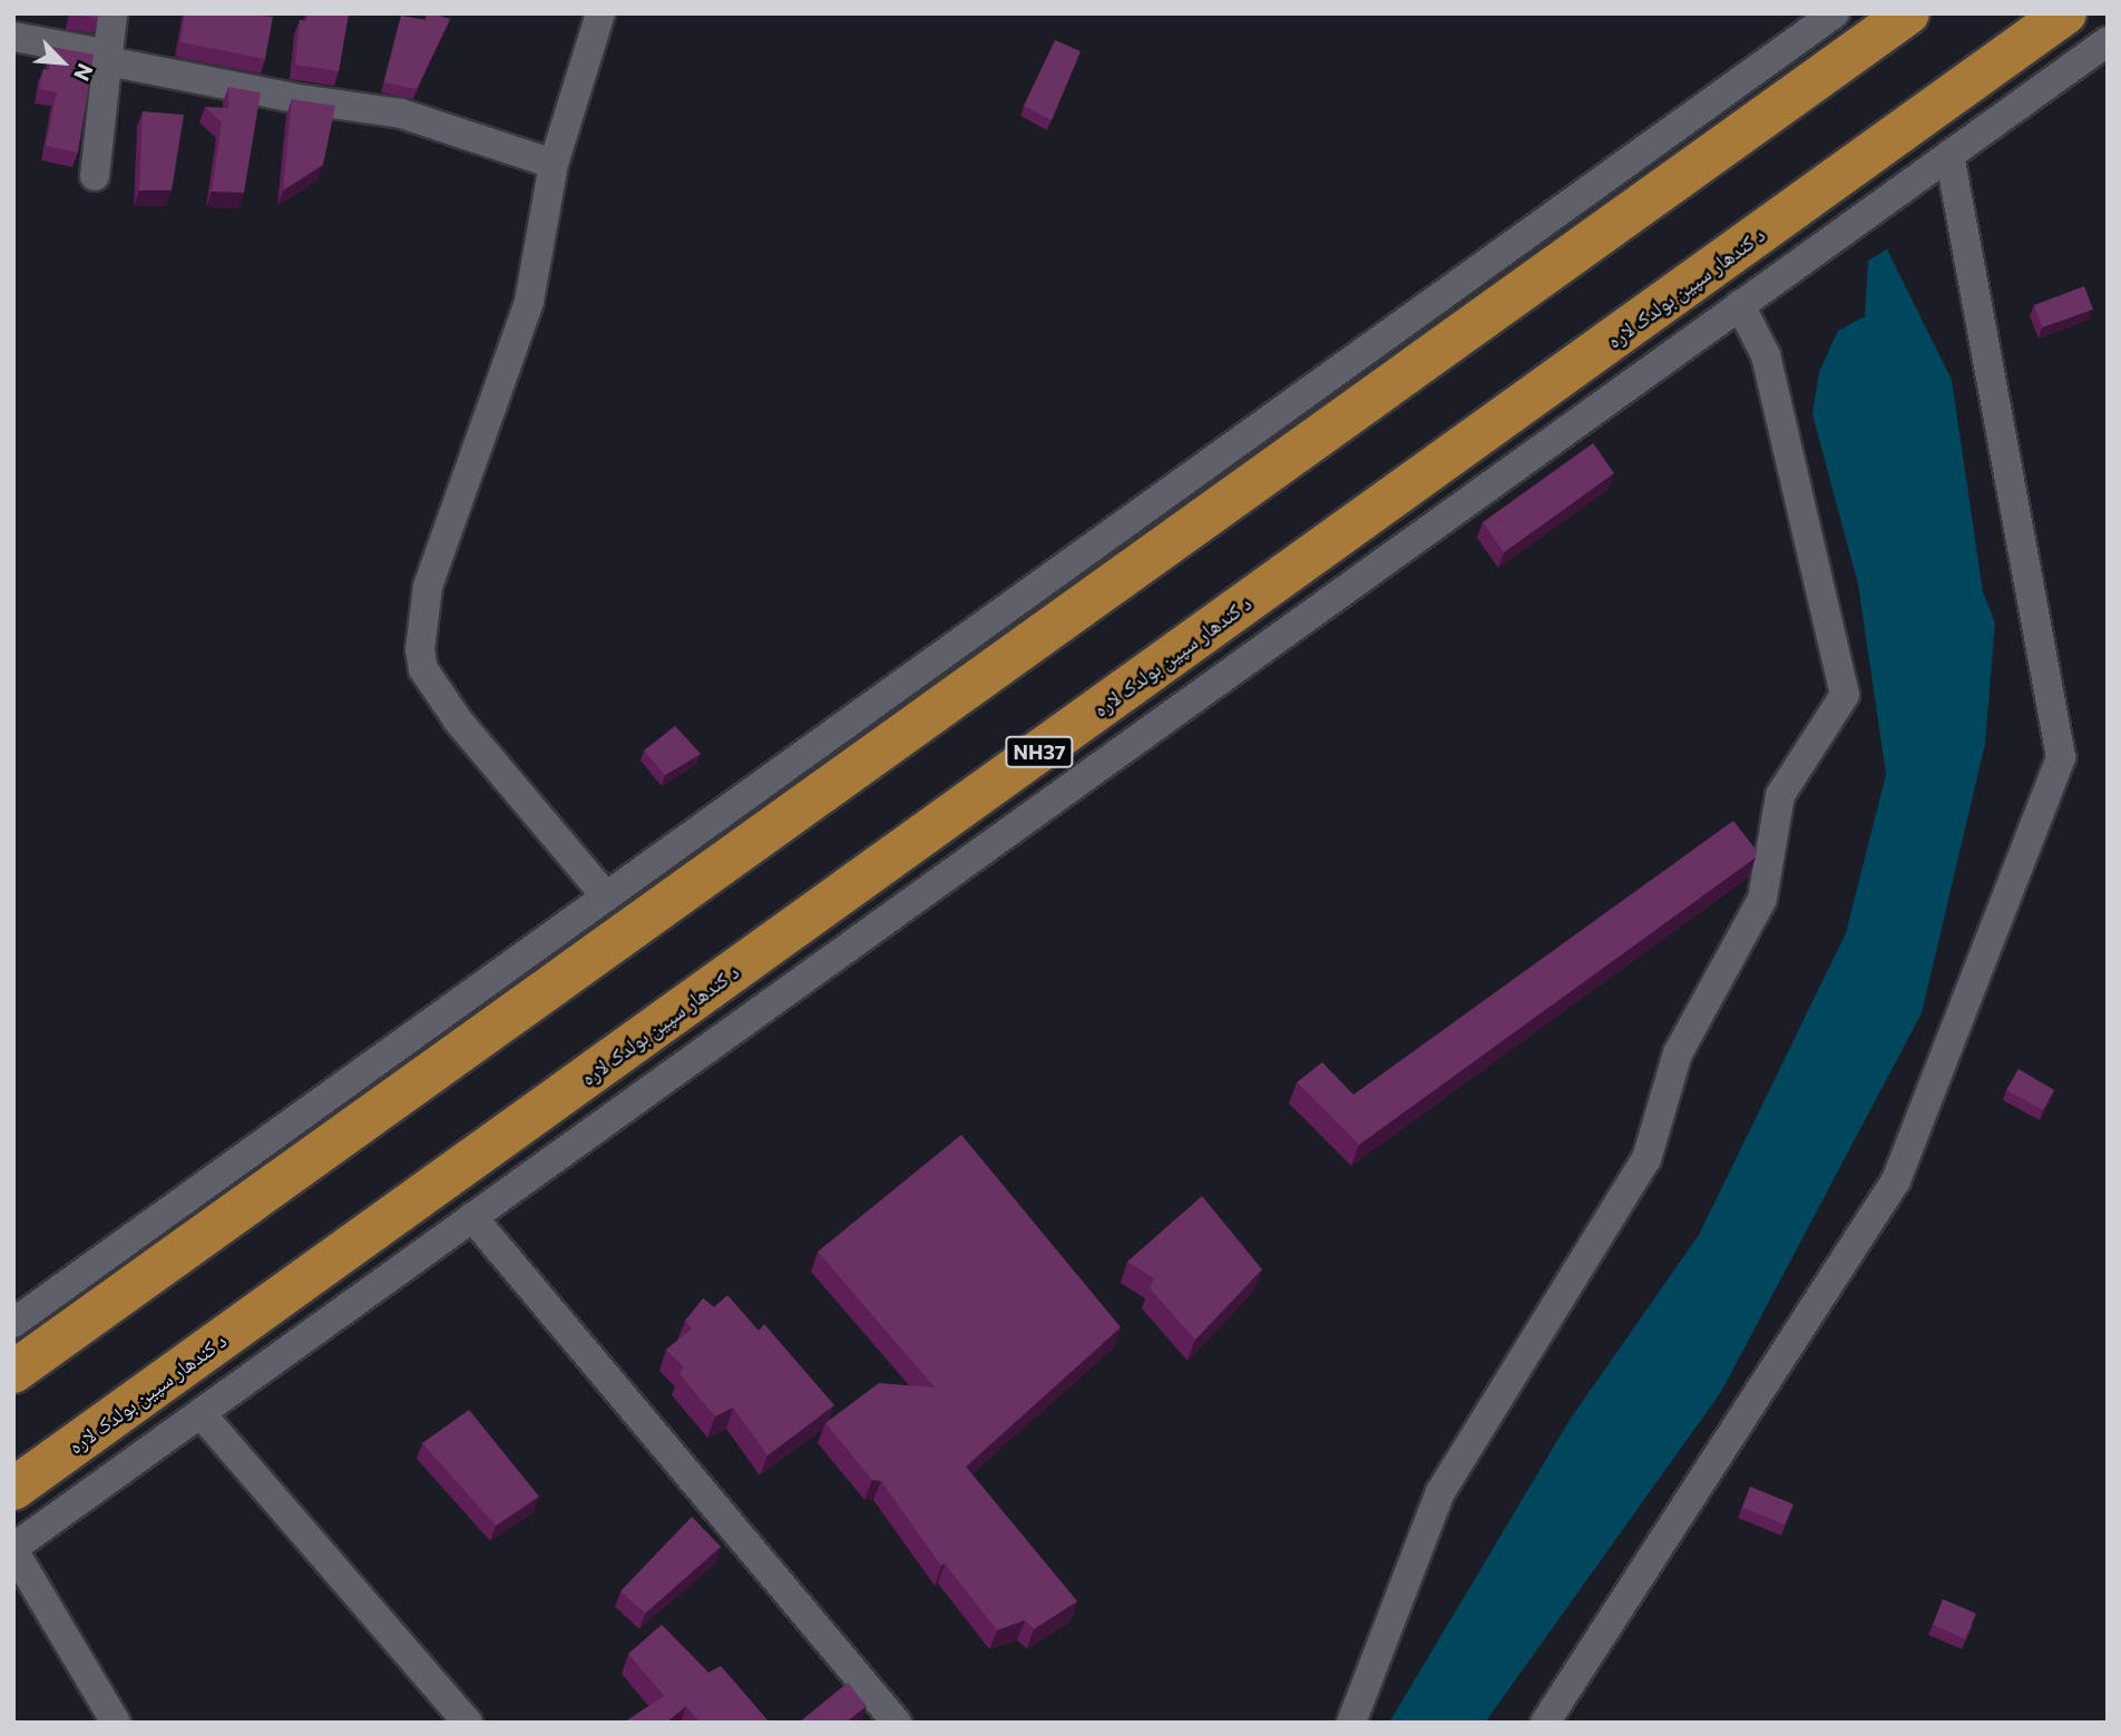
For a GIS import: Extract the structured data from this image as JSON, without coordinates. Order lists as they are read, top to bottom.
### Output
{
  "streets": {
    "highway": ["د کندهار سپین بولدک لاره", "NH37"]
  },
  "north": "bottom right"
}
